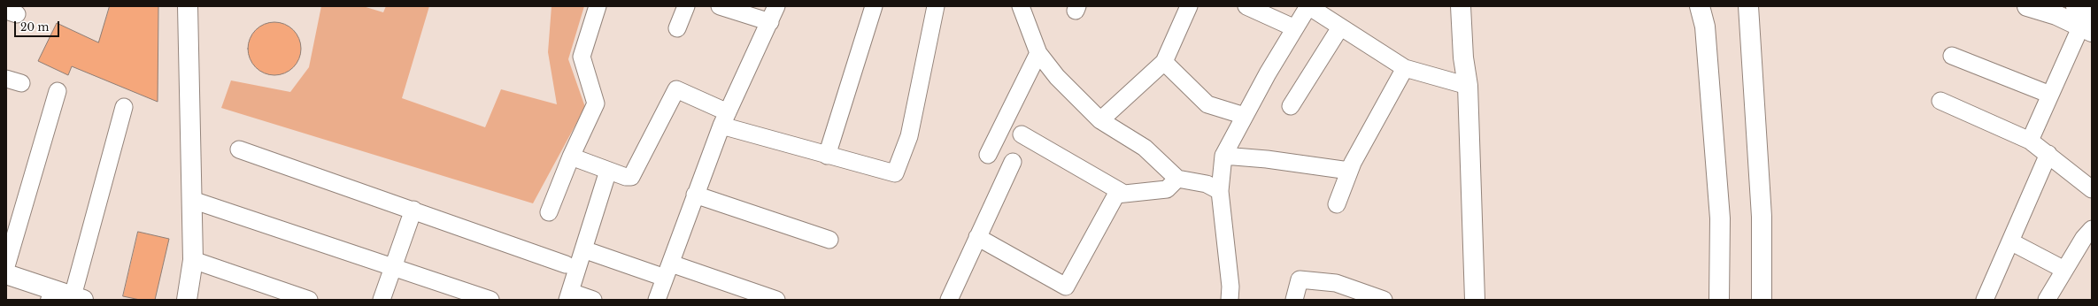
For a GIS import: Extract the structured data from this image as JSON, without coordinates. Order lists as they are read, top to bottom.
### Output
{
  "scale_bar": "20 m"
}
